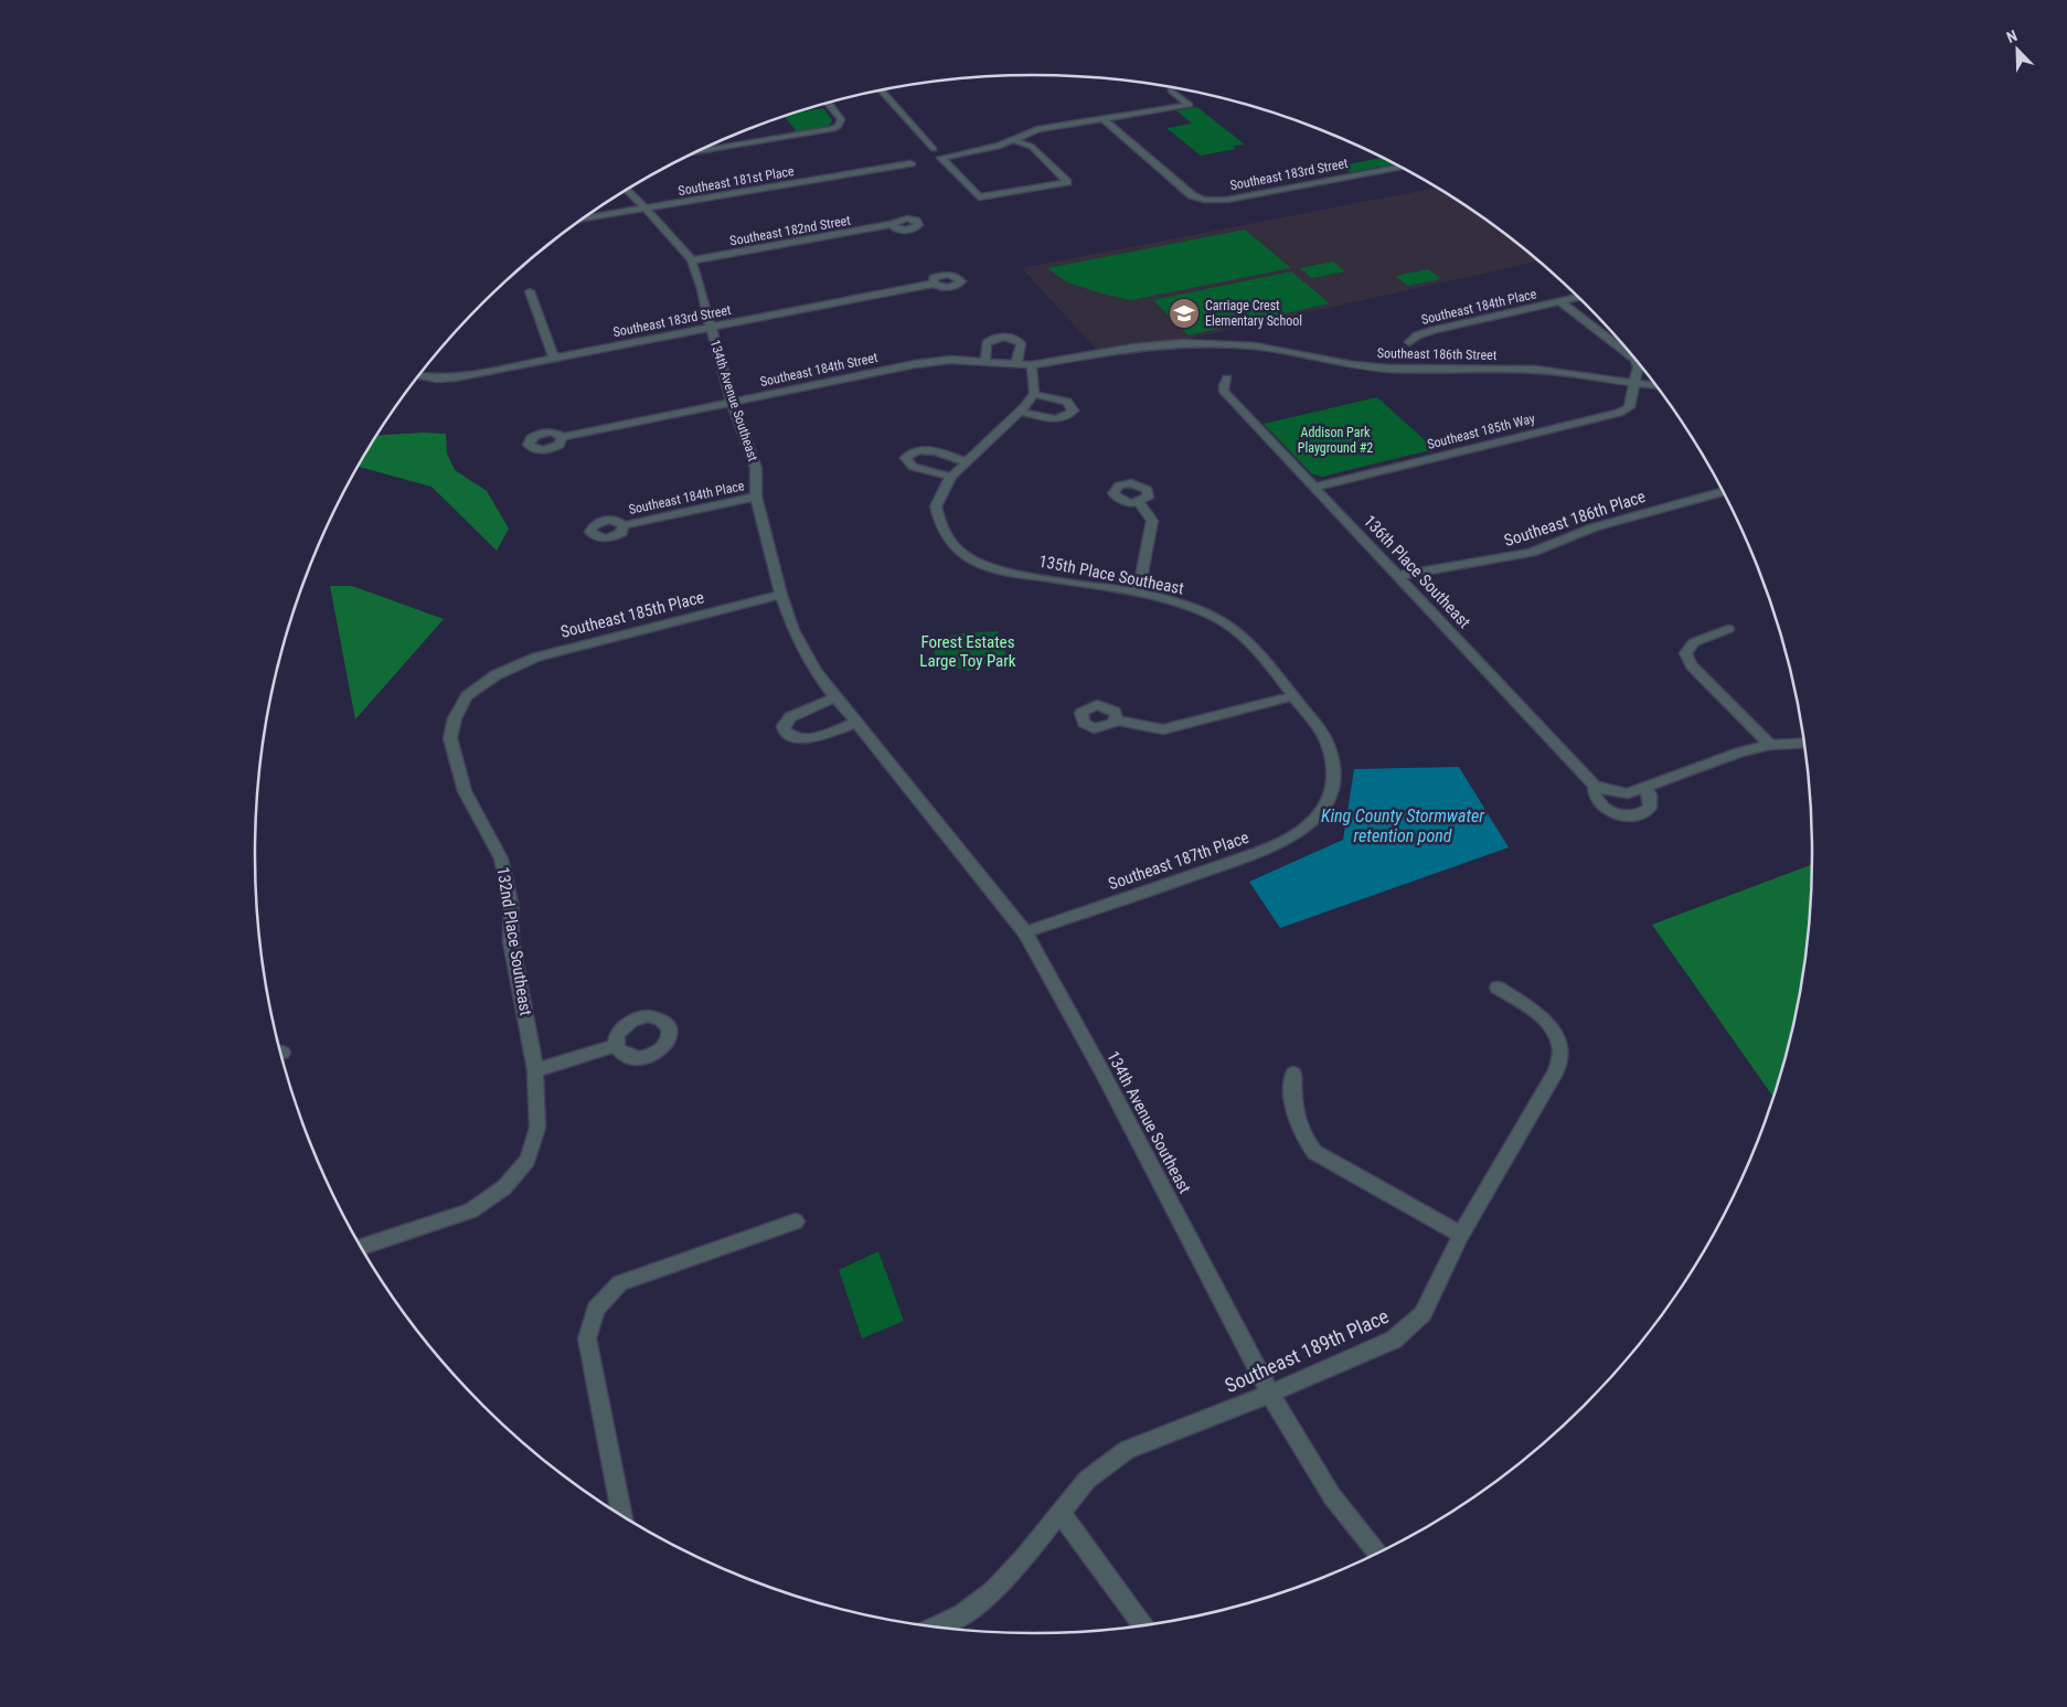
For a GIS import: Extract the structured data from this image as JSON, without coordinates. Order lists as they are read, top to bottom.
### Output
{
  "streets": {
    "street": [
      "Southeast 183rd Street",
      "Southeast 181st Place",
      "Southeast 182nd Street",
      "Southeast 184th Place",
      "Southeast 186th Street",
      "Southeast 184th Street",
      "134th Avenue Southeast",
      "Southeast 185th Way",
      "Southeast 186th Place",
      "136th Place Southeast",
      "135th Place Southeast",
      "Southeast 185th Place",
      "Southeast 187th Place",
      "132nd Place Southeast",
      "Southeast 189th Place"
    ]
  },
  "crossings": [
    ["Southeast 183rd Street", "134th Avenue Southeast"],
    ["Southeast 181st Place", "134th Avenue Southeast"],
    ["Southeast 182nd Street", "134th Avenue Southeast"],
    ["Southeast 184th Place", "134th Avenue Southeast"],
    ["Southeast 186th Street", "Southeast 184th Street"],
    ["Southeast 186th Street", "Southeast 185th Way"],
    ["Southeast 184th Street", "134th Avenue Southeast"],
    ["134th Avenue Southeast", "Southeast 185th Place"],
    ["134th Avenue Southeast", "Southeast 187th Place"],
    ["134th Avenue Southeast", "Southeast 189th Place"],
    ["Southeast 185th Way", "136th Place Southeast"],
    ["Southeast 186th Place", "136th Place Southeast"],
    ["135th Place Southeast", "Southeast 187th Place"],
    ["Southeast 185th Place", "132nd Place Southeast"]
  ],
  "water": ["King County Stormwater retention pond"],
  "parks": ["Addison Park Playground #2", "Forest Estates Large Toy Park"],
  "places": {
    "school or university": ["Carriage Crest Elementary School"]
  },
  "north": "top left"
}
